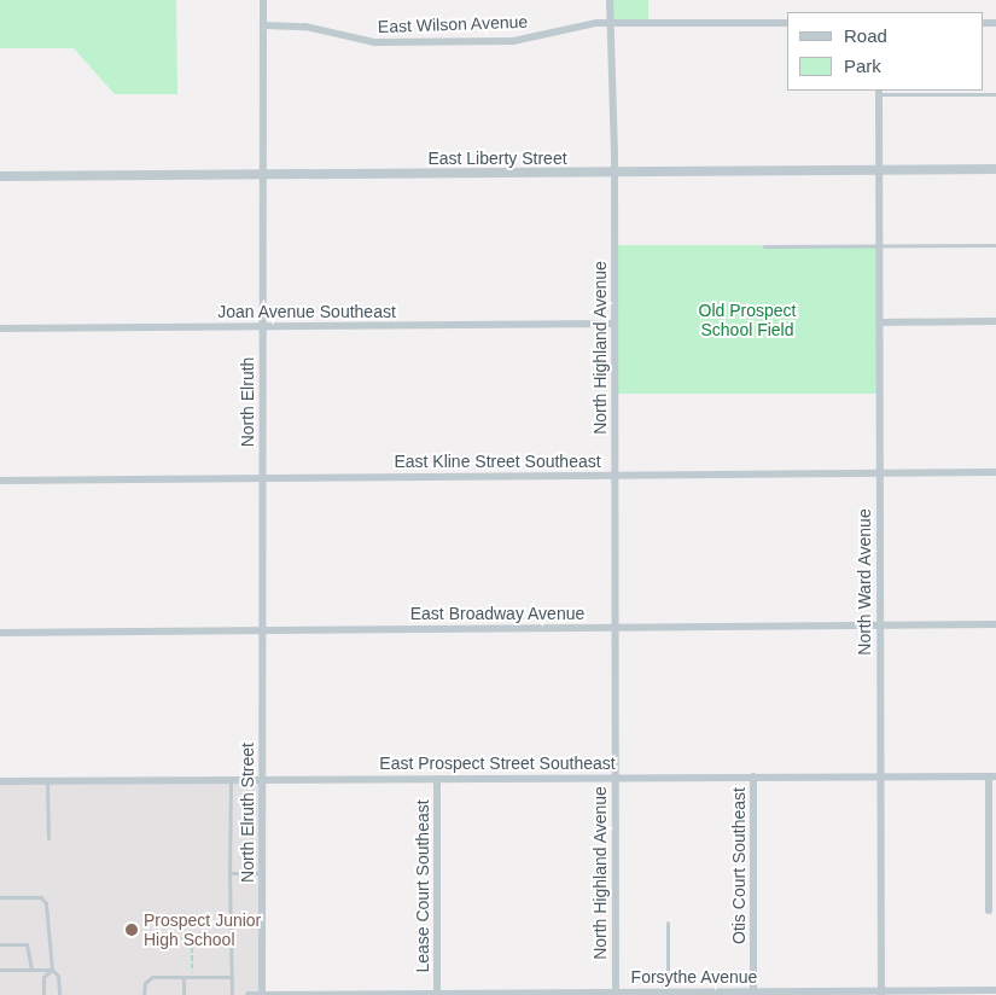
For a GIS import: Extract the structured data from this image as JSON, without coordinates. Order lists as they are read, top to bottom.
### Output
{
  "streets": {
    "street": [
      "East Wilson Avenue",
      "East Liberty Street",
      "Joan Avenue Southeast",
      "North Highland Avenue",
      "North Elruth",
      "East Kline Street Southeast",
      "North Ward Avenue",
      "East Broadway Avenue",
      "East Prospect Street Southeast",
      "North Elruth Street",
      "Otis Court Southeast",
      "Lease Court Southeast",
      "Forsythe Avenue"
    ]
  },
  "crossings": [
    ["East Wilson Avenue", "North Highland Avenue"],
    ["East Wilson Avenue", "North Elruth"],
    ["East Liberty Street", "North Highland Avenue"],
    ["East Liberty Street", "North Elruth"],
    ["East Liberty Street", "North Ward Avenue"],
    ["Joan Avenue Southeast", "North Highland Avenue"],
    ["Joan Avenue Southeast", "North Elruth"],
    ["North Highland Avenue", "East Kline Street Southeast"],
    ["North Highland Avenue", "East Broadway Avenue"],
    ["North Highland Avenue", "East Prospect Street Southeast"],
    ["North Highland Avenue", "Forsythe Avenue"],
    ["North Elruth", "East Kline Street Southeast"],
    ["North Elruth", "East Broadway Avenue"],
    ["North Elruth", "North Elruth Street"],
    ["East Kline Street Southeast", "North Ward Avenue"],
    ["North Ward Avenue", "East Broadway Avenue"],
    ["North Ward Avenue", "East Prospect Street Southeast"],
    ["North Ward Avenue", "Forsythe Avenue"],
    ["East Broadway Avenue", "North Elruth Street"],
    ["East Prospect Street Southeast", "North Elruth Street"],
    ["East Prospect Street Southeast", "Otis Court Southeast"],
    ["East Prospect Street Southeast", "Lease Court Southeast"],
    ["North Elruth Street", "Forsythe Avenue"],
    ["Otis Court Southeast", "Forsythe Avenue"],
    ["Lease Court Southeast", "Forsythe Avenue"]
  ],
  "parks": ["Old Prospect School Field"],
  "places": ["Prospect Junior High School"],
  "legend": ["Road", "Park"]
}
